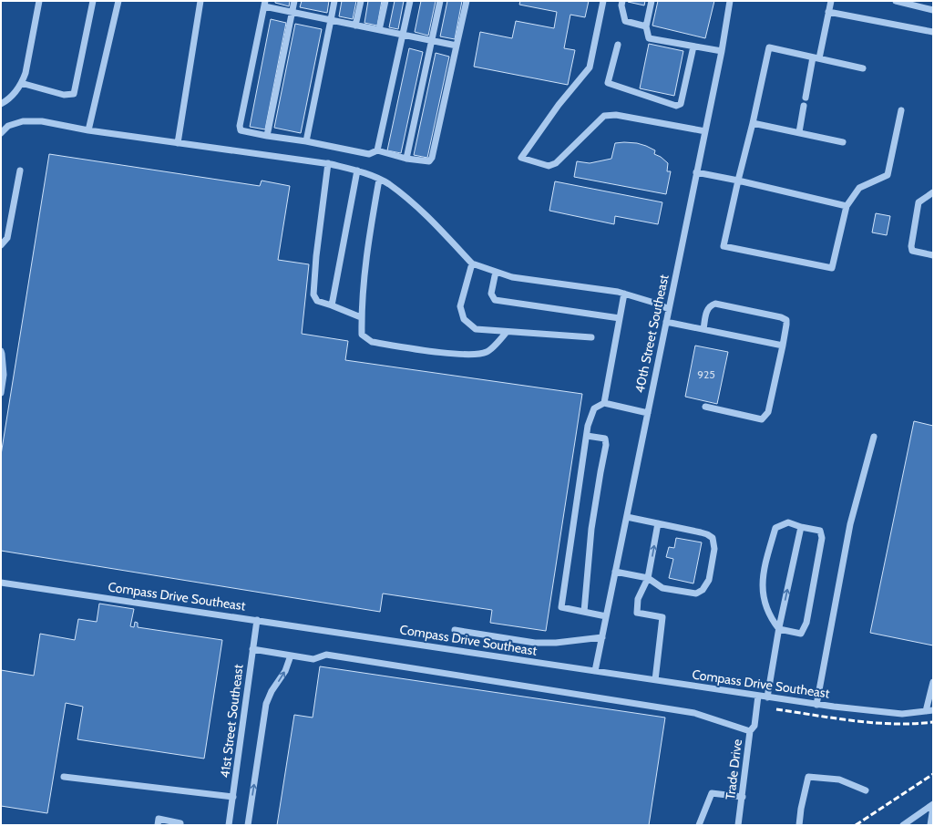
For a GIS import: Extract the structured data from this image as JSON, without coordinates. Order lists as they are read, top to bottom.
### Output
{
  "streets": {
    "street": [
      "40th Street Southeast",
      "Compass Drive Southeast",
      "41st Street Southeast",
      "Trade Drive"
    ]
  },
  "crossings": [
    ["40th Street Southeast", "Compass Drive Southeast"],
    ["Compass Drive Southeast", "41st Street Southeast"],
    ["Compass Drive Southeast", "Trade Drive"]
  ],
  "house_numbers": ["925"]
}
